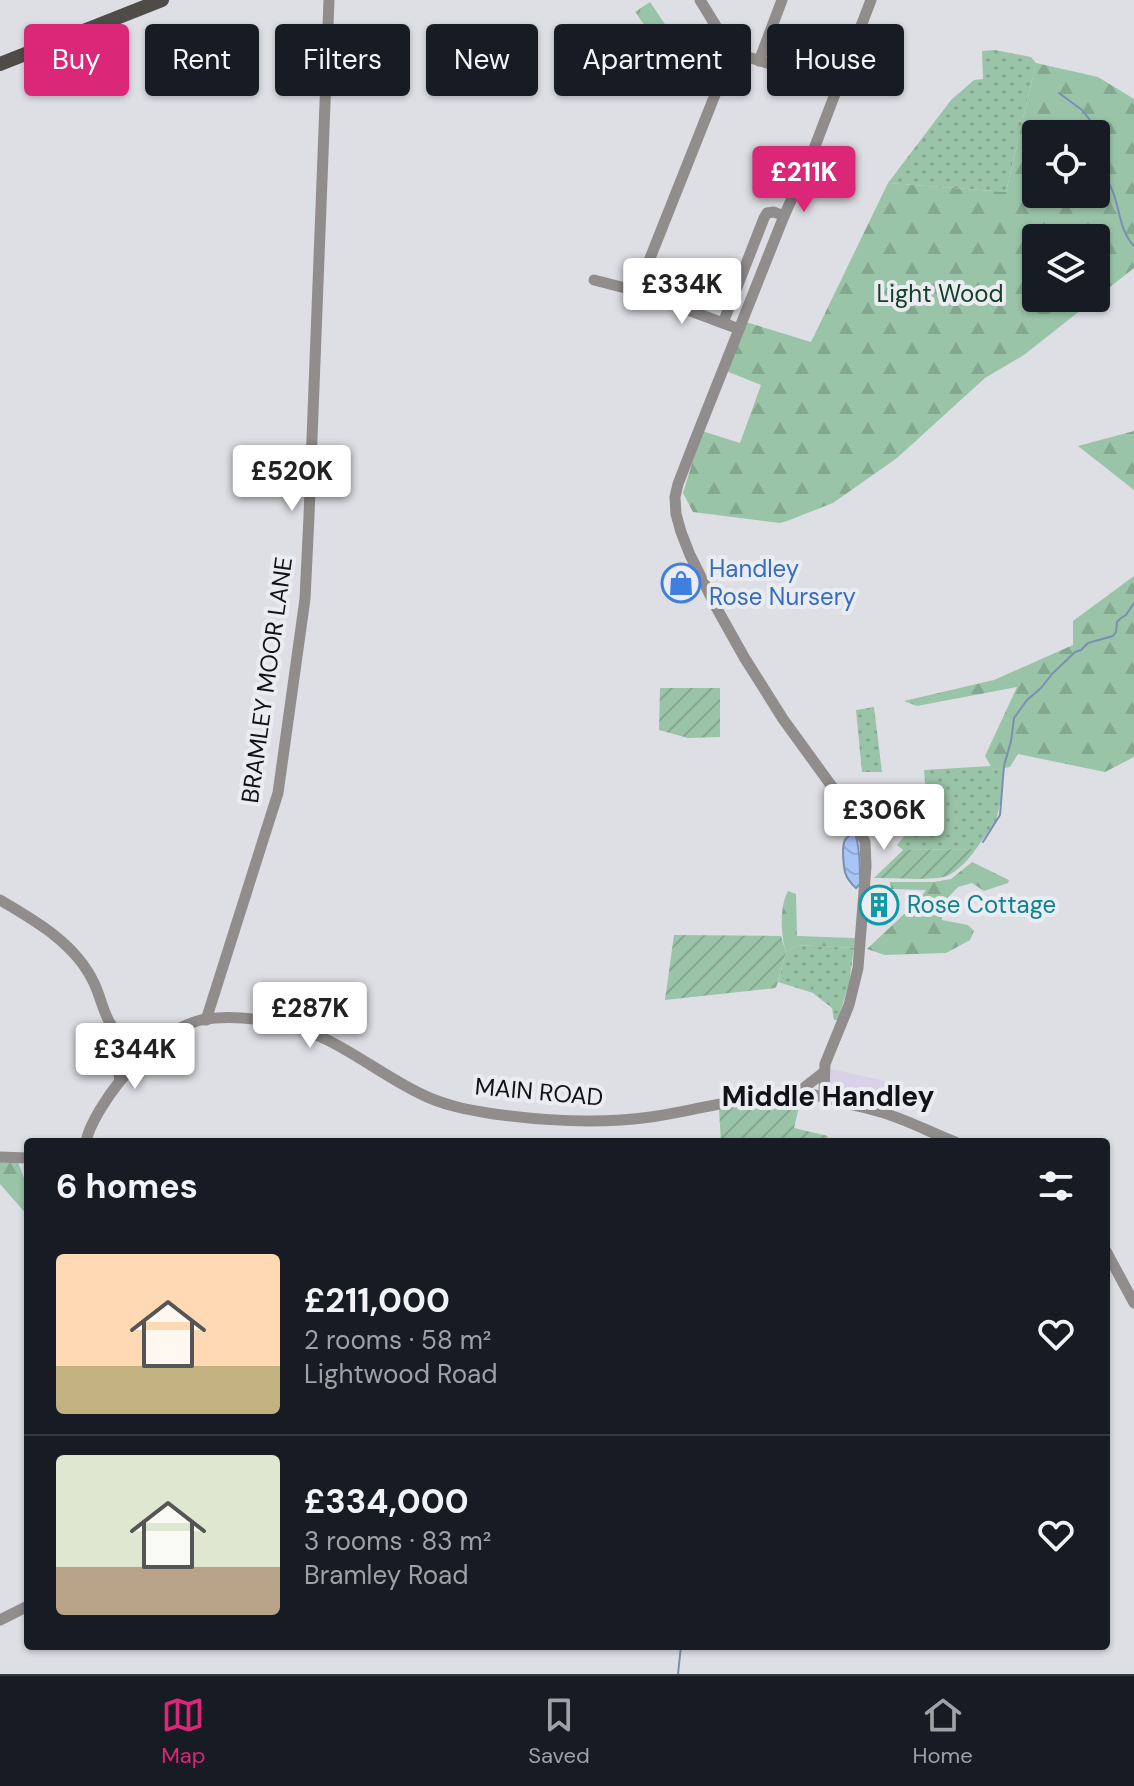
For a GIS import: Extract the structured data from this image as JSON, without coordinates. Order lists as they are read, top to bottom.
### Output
{
  "streets": {
    "street": ["BRAMLEY MOOR LANE", "MAIN ROAD"]
  },
  "crossings": [
    ["BRAMLEY MOOR LANE", "MAIN ROAD"]
  ],
  "districts": ["Middle Handley"],
  "parks": ["Light Wood"],
  "places": {
    "shop": ["Handley Rose Nursery"],
    "building": ["Rose Cottage"]
  },
  "page": {
    "chip": [
      "Buy",
      "Rent",
      "Filters",
      "New",
      "Apartment",
      "House"
    ],
    "price": [
      "£211K",
      "£334K",
      "£520K",
      "£306K",
      "£287K",
      "£344K"
    ],
    "heading": "6 homes",
    "list": [
      {
        "name": "£211,000",
        "note": "2 rooms · 58 m² · Lightwood Road"
      },
      {
        "name": "£334,000",
        "note": "3 rooms · 83 m² · Bramley Road"
      }
    ],
    "tabs": ["Map", "Saved", "Home"]
  }
}
